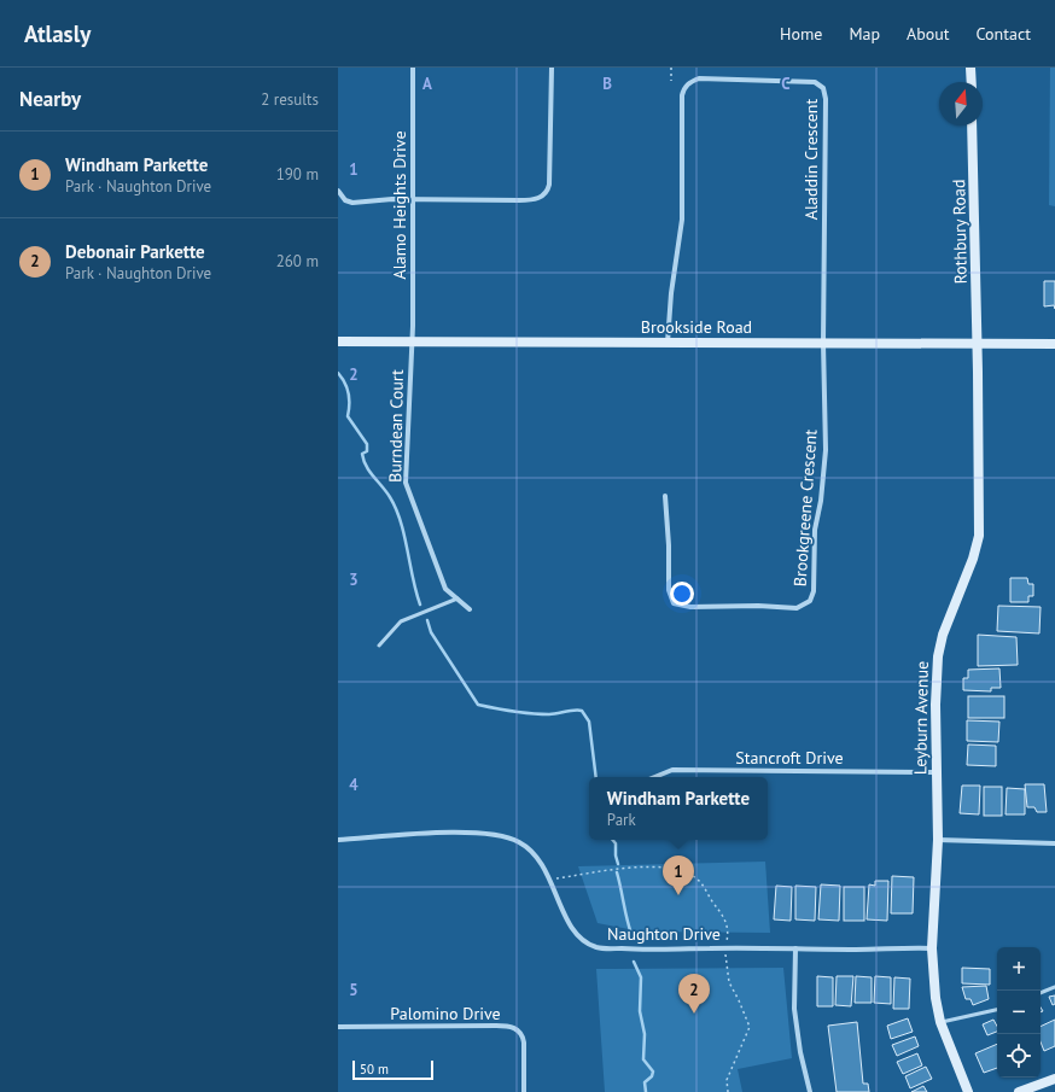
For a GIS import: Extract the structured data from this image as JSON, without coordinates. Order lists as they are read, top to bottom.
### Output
{
  "streets": {
    "street": [
      "Aladdin Crescent",
      "Alamo Heights Drive",
      "Rothbury Road",
      "Brookside Road",
      "Burndean Court",
      "Brookgreene Crescent",
      "Leyburn Avenue",
      "Stancroft Drive",
      "Naughton Drive",
      "Palomino Drive"
    ]
  },
  "crossings": [
    ["Aladdin Crescent", "Brookside Road"],
    ["Aladdin Crescent", "Brookgreene Crescent"],
    ["Alamo Heights Drive", "Brookside Road"],
    ["Alamo Heights Drive", "Burndean Court"],
    ["Rothbury Road", "Brookside Road"],
    ["Rothbury Road", "Leyburn Avenue"],
    ["Brookside Road", "Burndean Court"],
    ["Brookside Road", "Brookgreene Crescent"],
    ["Brookside Road", "Leyburn Avenue"],
    ["Leyburn Avenue", "Stancroft Drive"],
    ["Leyburn Avenue", "Naughton Drive"]
  ],
  "scale_bar": "50 m",
  "north": "top",
  "page": {
    "header": "Atlasly",
    "nav": [
      "Home",
      "Map",
      "About",
      "Contact"
    ],
    "heading": ["Nearby", "2 results"],
    "list": [
      {
        "mark": "1",
        "name": "Windham Parkette",
        "note": "Park · Naughton Drive",
        "value": "190 m"
      },
      {
        "mark": "2",
        "name": "Debonair Parkette",
        "note": "Park · Naughton Drive",
        "value": "260 m"
      }
    ],
    "popup": ["Windham Parkette", "Park"],
    "pins": ["1", "2"],
    "map_buttons": ["+", "−"],
    "scale": "50 m"
  },
  "grid": {
    "columns": ["A", "B", "C"],
    "rows": [
      "1",
      "2",
      "3",
      "4",
      "5"
    ]
  }
}
